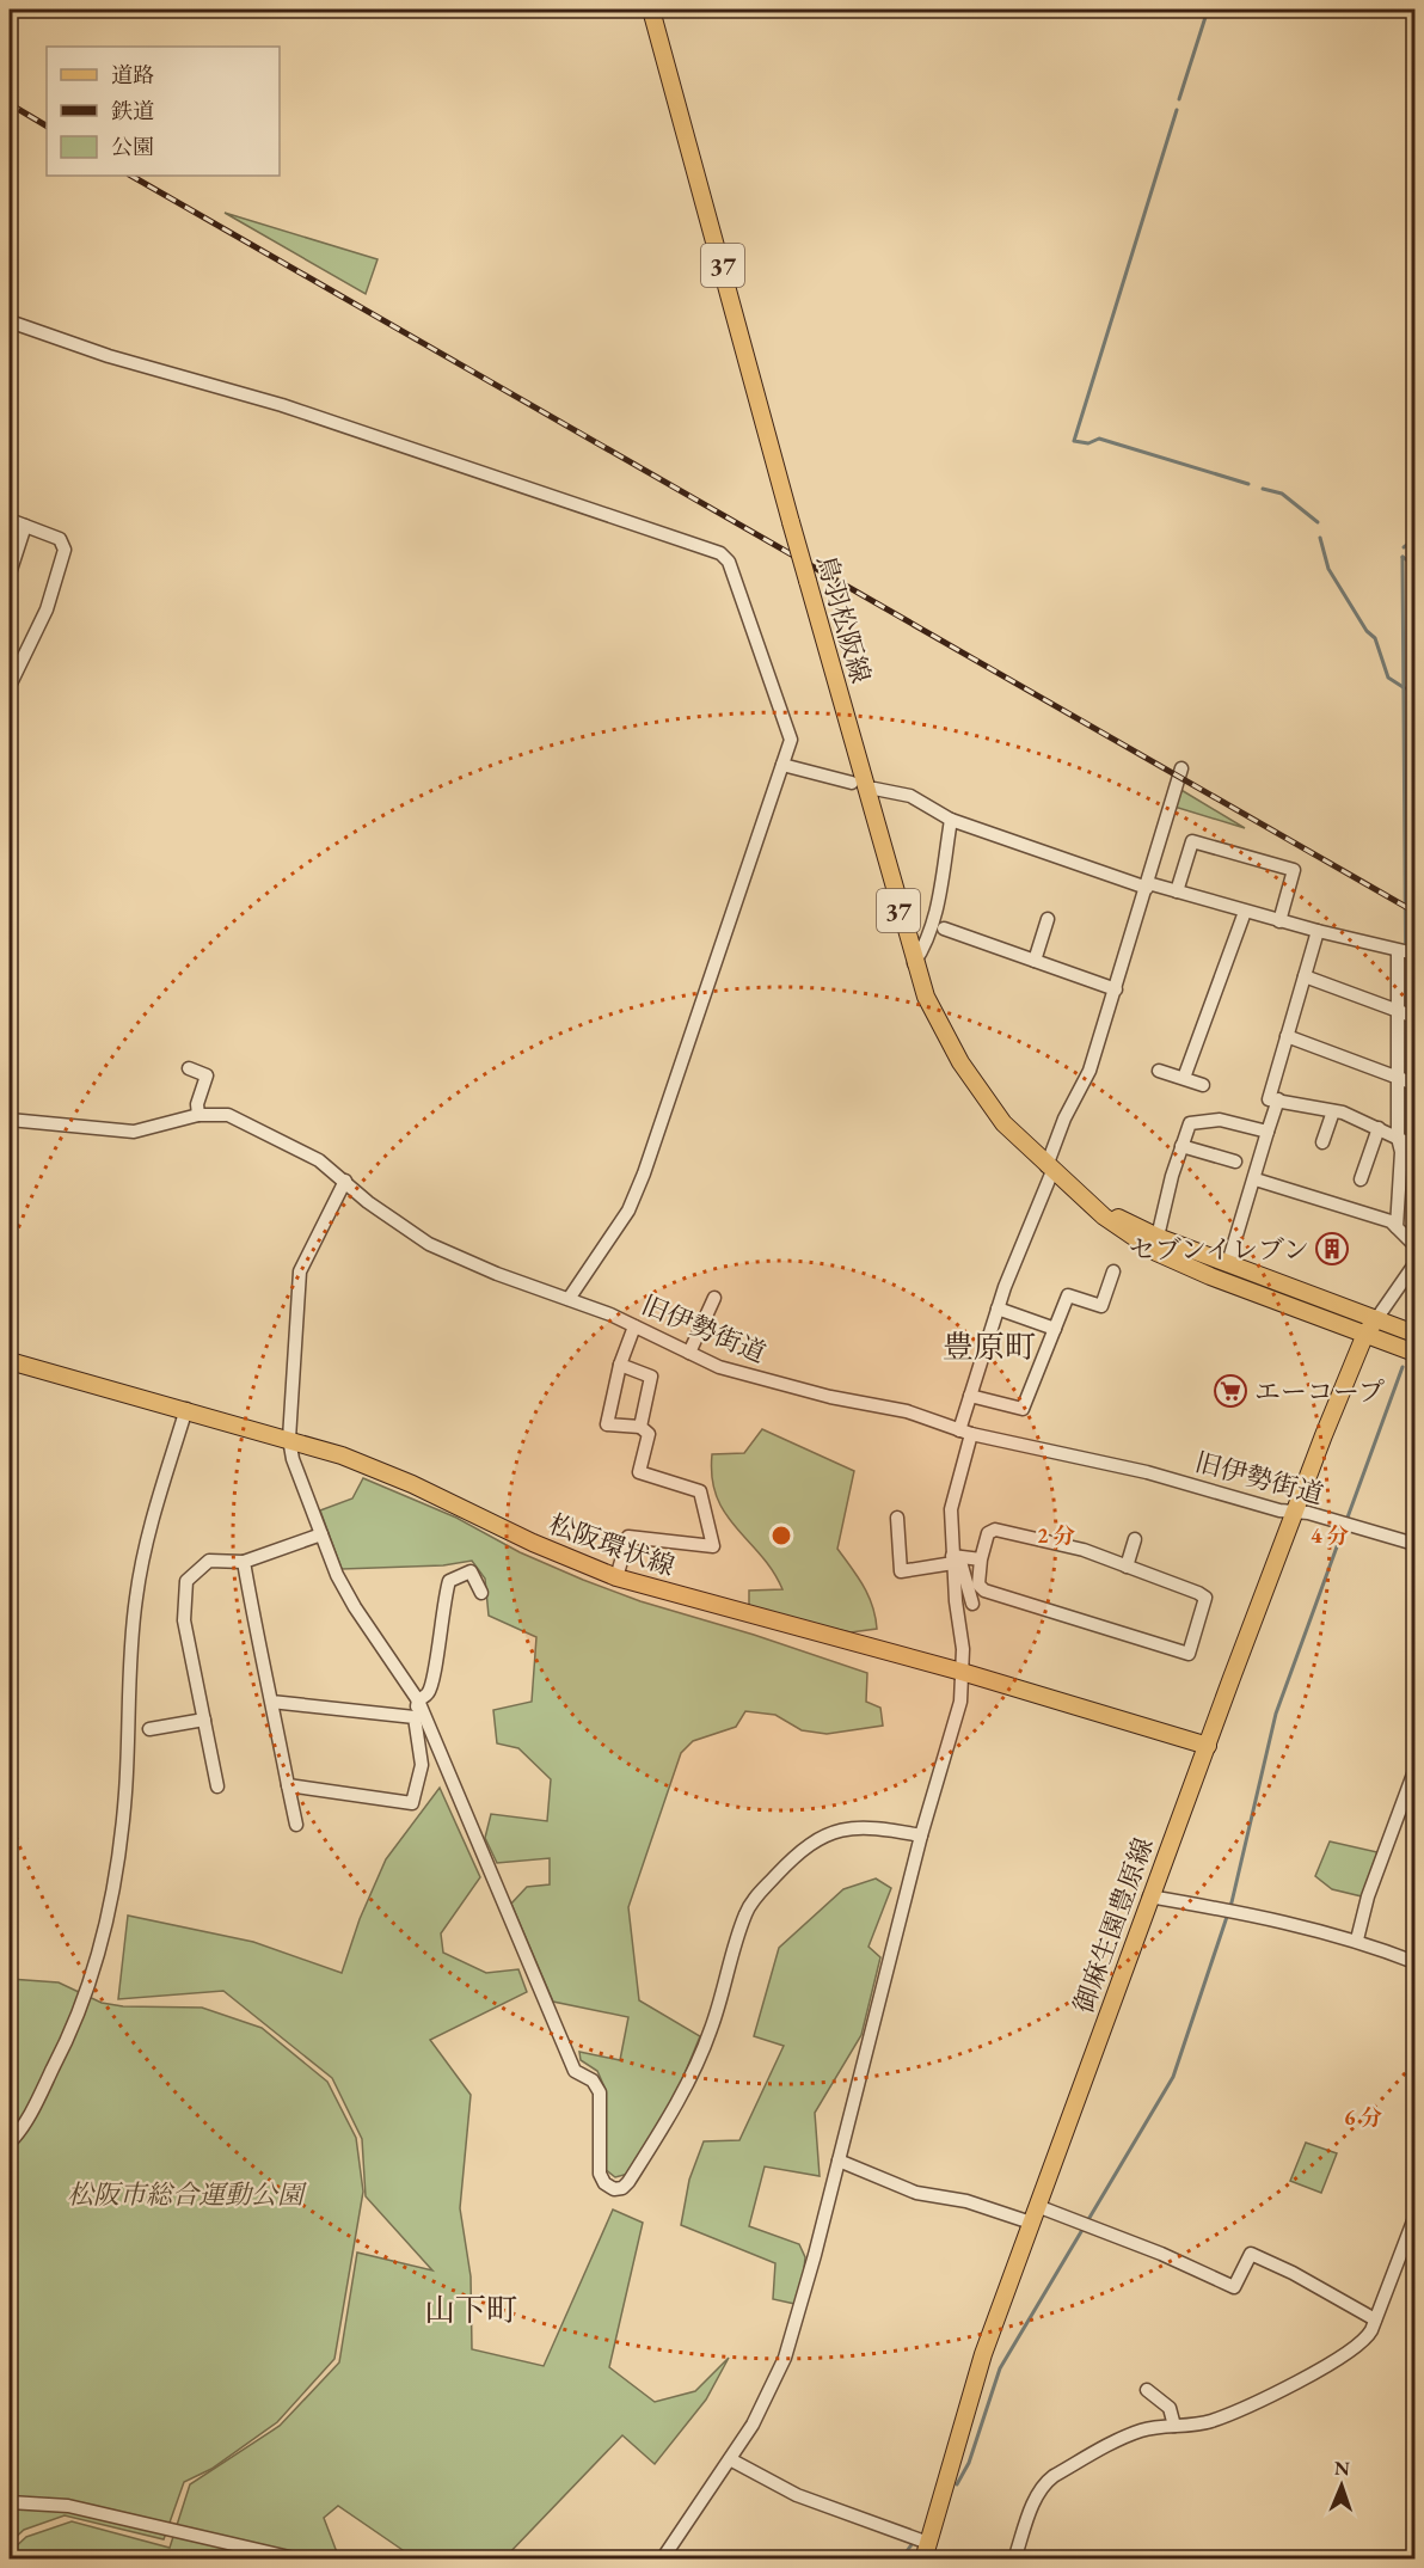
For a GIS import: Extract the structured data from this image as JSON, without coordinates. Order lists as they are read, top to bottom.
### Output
{
  "streets": {
    "main road": [
      "37",
      "鳥羽松阪線",
      "松阪環状線",
      "御麻生園豊原線"
    ],
    "street": ["旧伊勢街道"]
  },
  "crossings": [
    ["鳥羽松阪線", "御麻生園豊原線"],
    ["旧伊勢街道", "御麻生園豊原線"],
    ["松阪環状線", "御麻生園豊原線"]
  ],
  "districts": ["豊原町", "山下町"],
  "parks": ["松阪市総合運動公園"],
  "places": {
    "building": ["セブンイレブン"],
    "supermarket": ["エーコープ"]
  },
  "legend": ["道路", "鉄道", "公園"],
  "north": "top",
  "rings": ["2 分", "4 分", "6 分"]
}
